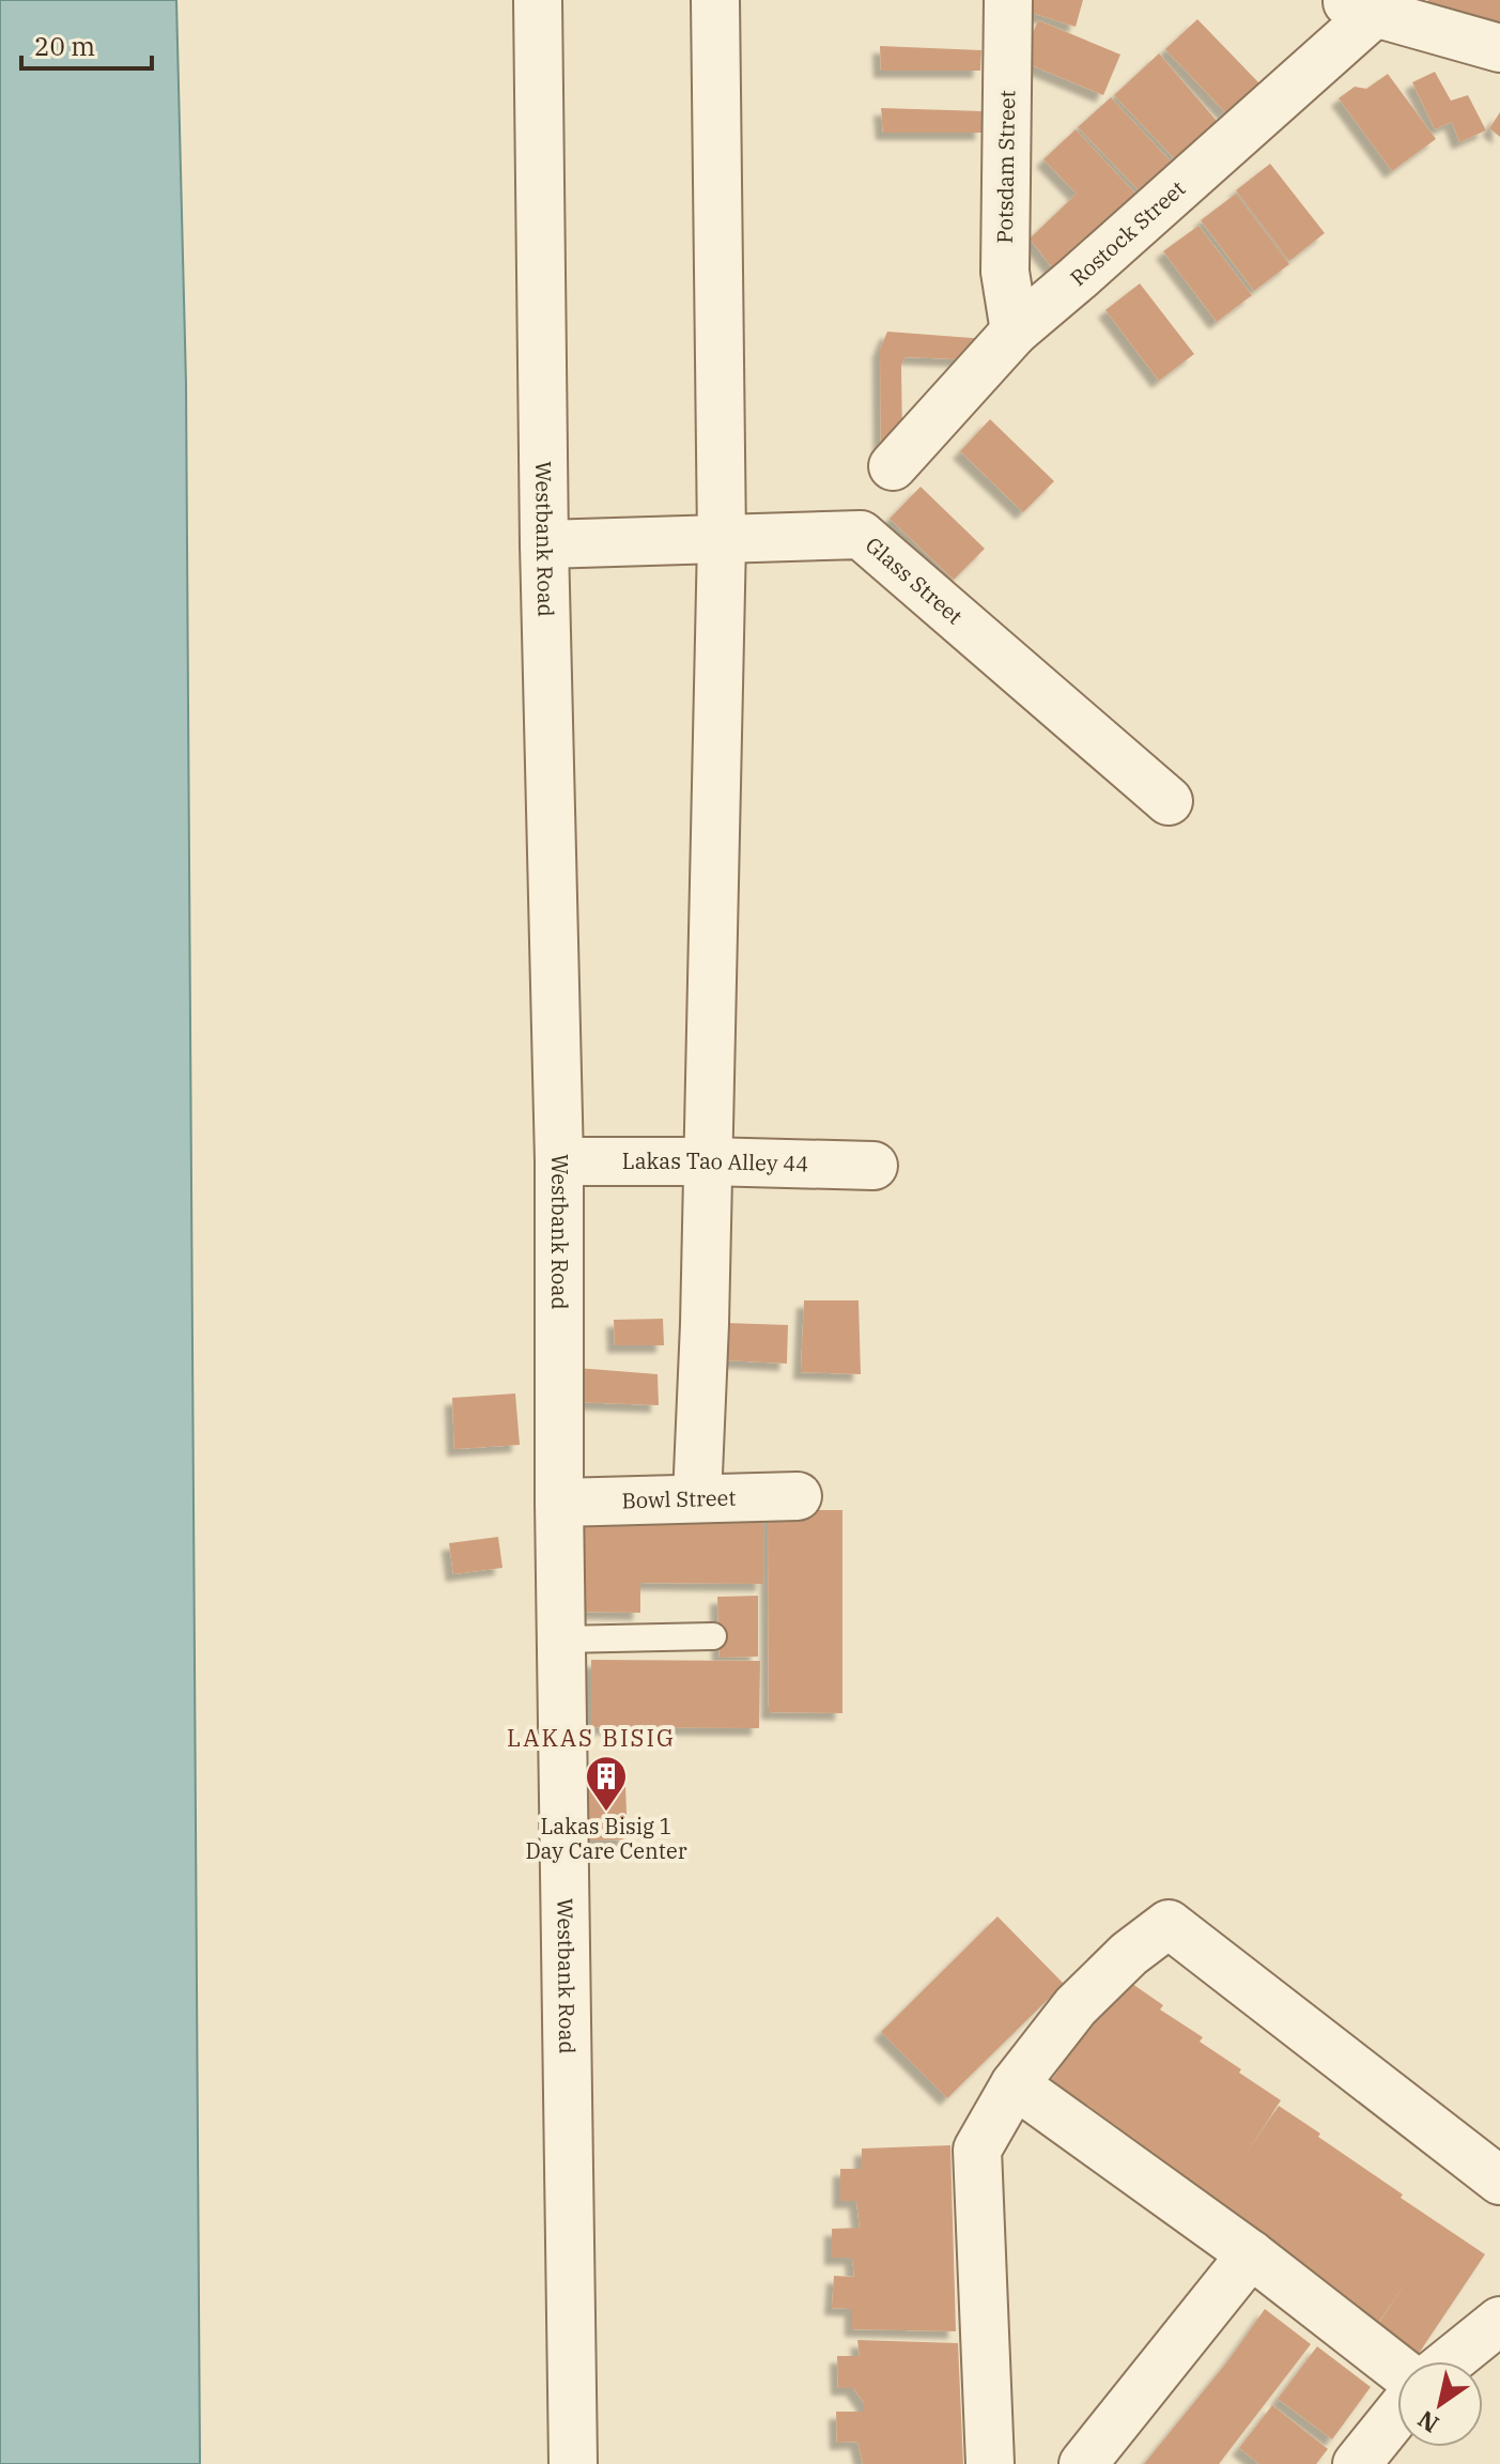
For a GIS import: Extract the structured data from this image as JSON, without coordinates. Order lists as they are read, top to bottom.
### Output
{
  "streets": {
    "street": [
      "Potsdam Street",
      "Rostock Street",
      "Westbank Road",
      "Glass Street",
      "Lakas Tao Alley 44",
      "Bowl Street"
    ]
  },
  "crossings": [
    ["Potsdam Street", "Rostock Street"],
    ["Westbank Road", "Glass Street"],
    ["Westbank Road", "Lakas Tao Alley 44"],
    ["Westbank Road", "Bowl Street"]
  ],
  "districts": ["LAKAS BISIG"],
  "places": {
    "building": ["Lakas Bisig 1 Day Care Center"]
  },
  "scale_bar": "20 m",
  "north": "bottom left"
}
